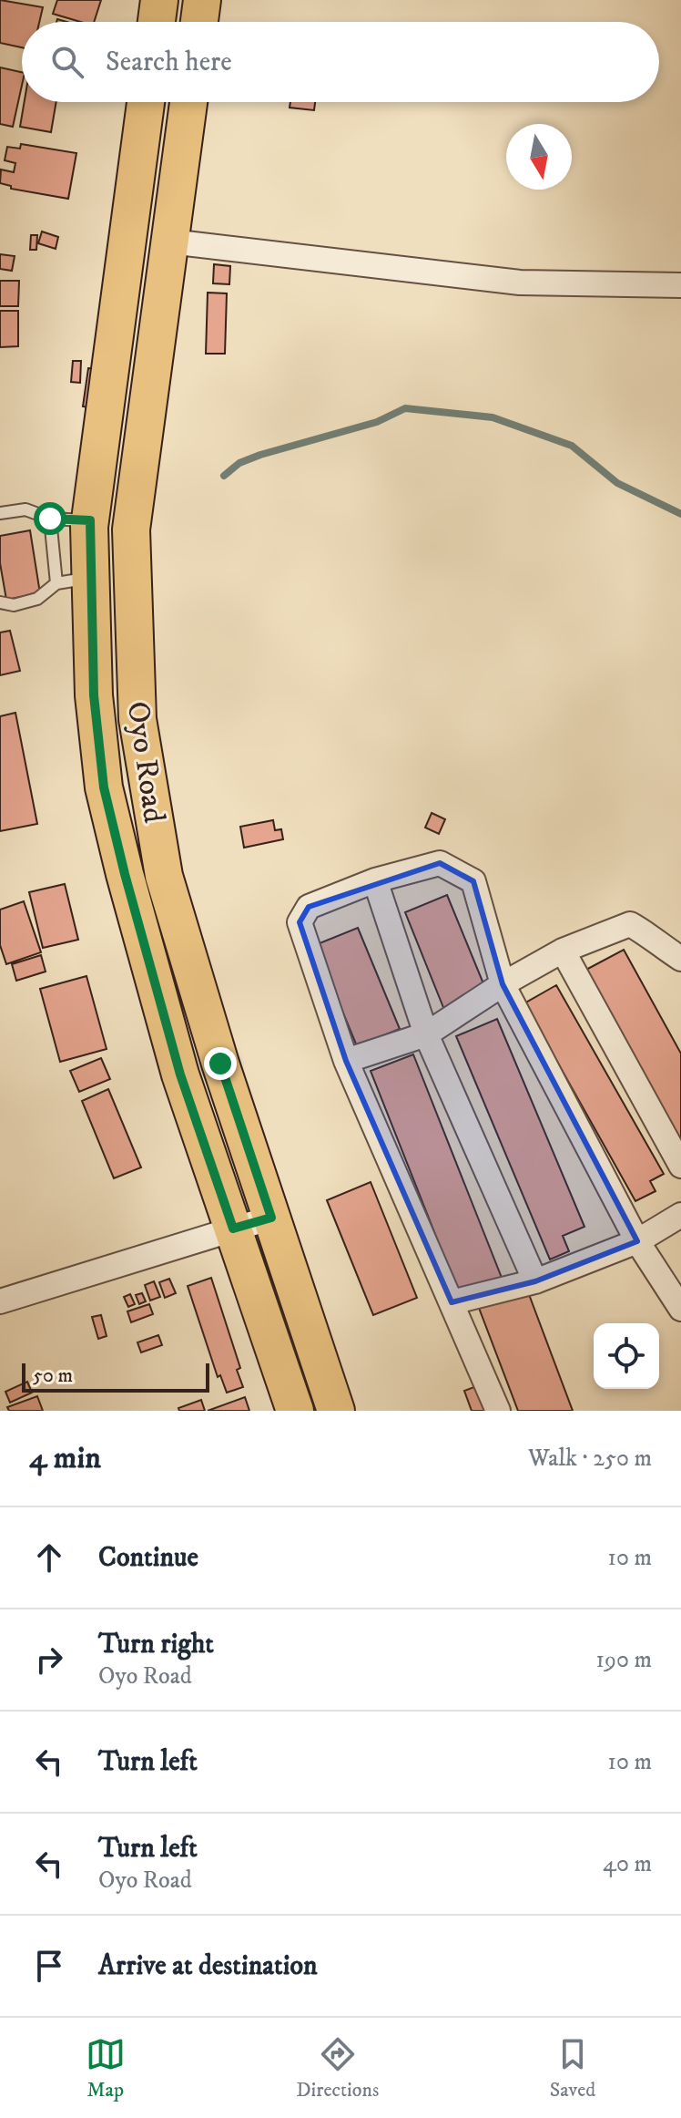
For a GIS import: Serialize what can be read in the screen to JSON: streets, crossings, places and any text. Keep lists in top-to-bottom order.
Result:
{
  "streets": {
    "main road": ["Oyo Road"]
  },
  "scale_bar": "50 m",
  "north": "bottom",
  "page": {
    "search": "Search here",
    "scale": "50 m",
    "heading": ["4 min", "Walk · 250 m"],
    "list": [
      ["Continue", "10 m"],
      ["Turn right", "Oyo Road", "190 m"],
      ["Turn left", "10 m"],
      ["Turn left", "Oyo Road", "40 m"],
      "Arrive at destination"
    ],
    "nav": ["Map", "Directions", "Saved"]
  }
}
